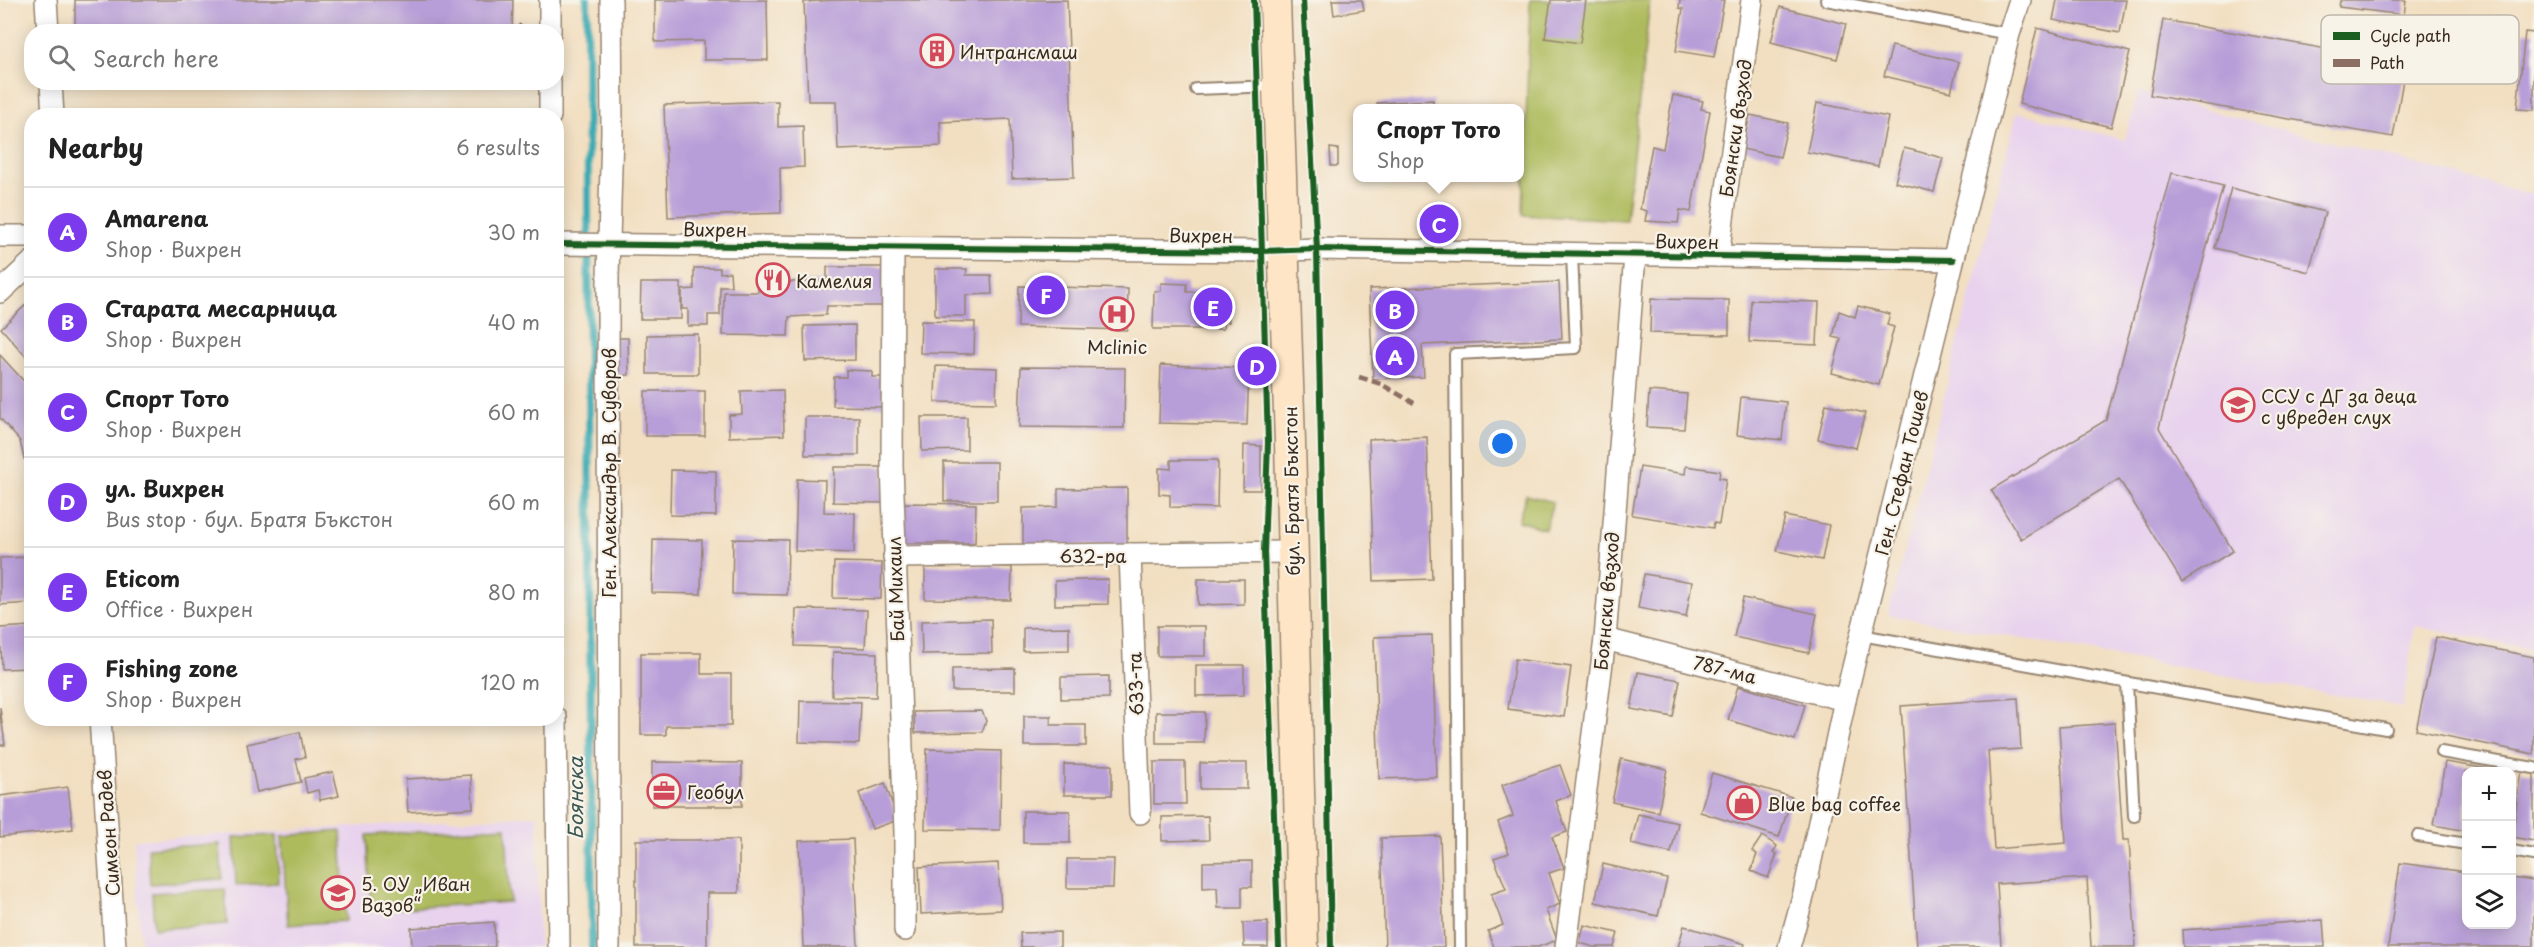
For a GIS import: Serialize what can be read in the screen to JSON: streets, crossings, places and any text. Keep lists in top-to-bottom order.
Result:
{
  "streets": {
    "street": [
      "Боянски възход",
      "Вихрен",
      "Ген. Александър В. Суворов",
      "Ген. Стефан Тошев",
      "бул. Братя Бъкстон",
      "632-ра",
      "Бай Михаил",
      "787-ма",
      "633-та",
      "Симеон Радев"
    ]
  },
  "crossings": [
    ["Боянски възход", "Вихрен"],
    ["Боянски възход", "787-ма"],
    ["Вихрен", "Ген. Александър В. Суворов"],
    ["Вихрен", "Ген. Стефан Тошев"],
    ["Вихрен", "бул. Братя Бъкстон"],
    ["Вихрен", "Бай Михаил"],
    ["Ген. Стефан Тошев", "787-ма"],
    ["бул. Братя Бъкстон", "632-ра"],
    ["632-ра", "Бай Михаил"],
    ["632-ра", "633-та"]
  ],
  "water": ["Боянска"],
  "places": {
    "building": ["Интрансмаш"],
    "restaurant": ["Камелия"],
    "hospital": ["Mclinic"],
    "school or university": ["ССУ с ДГ за деца с увреден слух", "5. ОУ „Иван Вазов“"],
    "office": ["Геобул"],
    "shop": ["Blue bag coffee"]
  },
  "legend": ["Cycle path", "Path"],
  "page": {
    "search": "Search here",
    "popup": ["Спорт Тото", "Shop"],
    "heading": ["Nearby", "6 results"],
    "list": [
      {
        "mark": "A",
        "name": "Amarena",
        "note": "Shop · Вихрен",
        "value": "30 m"
      },
      {
        "mark": "B",
        "name": "Старата месарница",
        "note": "Shop · Вихрен",
        "value": "40 m"
      },
      {
        "mark": "C",
        "name": "Спорт Тото",
        "note": "Shop · Вихрен",
        "value": "60 m"
      },
      {
        "mark": "D",
        "name": "ул. Вихрен",
        "note": "Bus stop · бул. Братя Бъкстон",
        "value": "60 m"
      },
      {
        "mark": "E",
        "name": "Eticom",
        "note": "Office · Вихрен",
        "value": "80 m"
      },
      {
        "mark": "F",
        "name": "Fishing zone",
        "note": "Shop · Вихрен",
        "value": "120 m"
      }
    ],
    "pins": [
      "C",
      "F",
      "E",
      "B",
      "A",
      "D"
    ],
    "map_buttons": ["+", "−"]
  }
}
